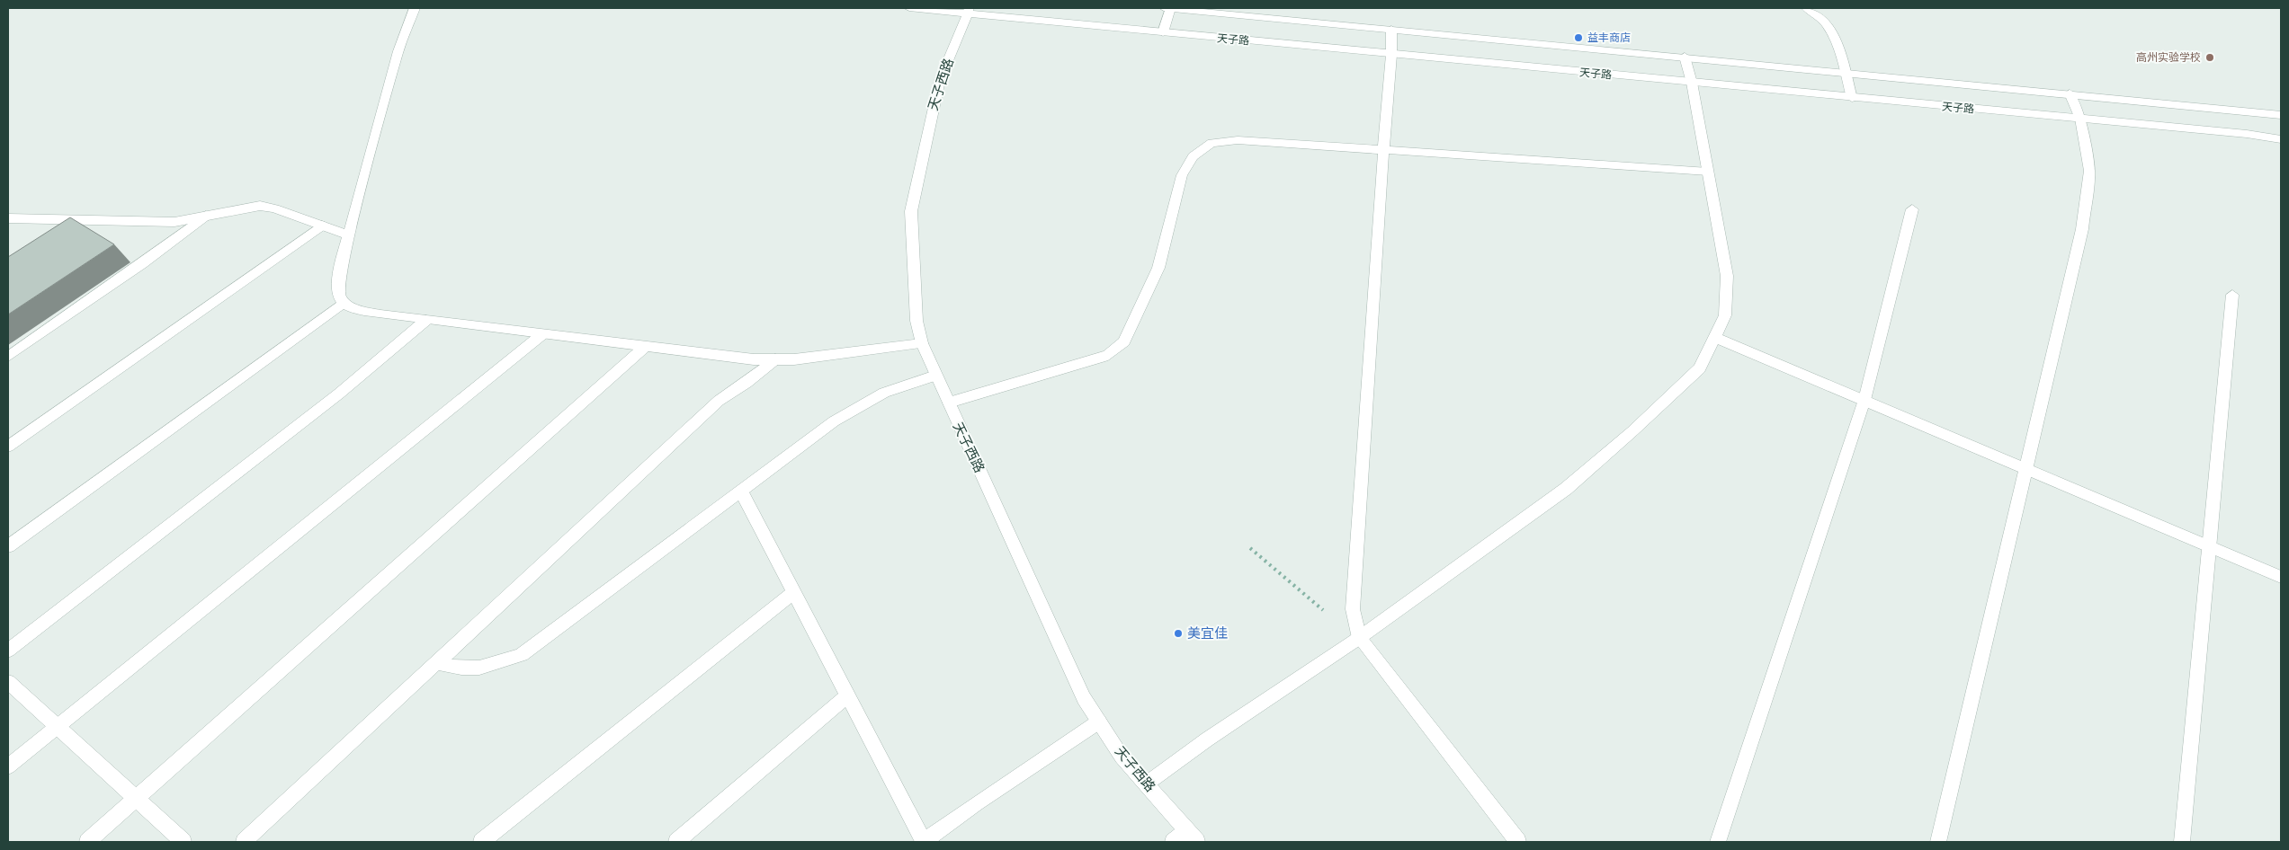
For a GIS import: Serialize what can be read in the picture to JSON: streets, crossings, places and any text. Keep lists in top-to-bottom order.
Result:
{
  "streets": {
    "street": ["天子路", "天子西路"]
  },
  "crossings": [
    ["天子路", "天子西路"]
  ],
  "places": ["益丰商店", "高州实验学校", "美宜佳"]
}
